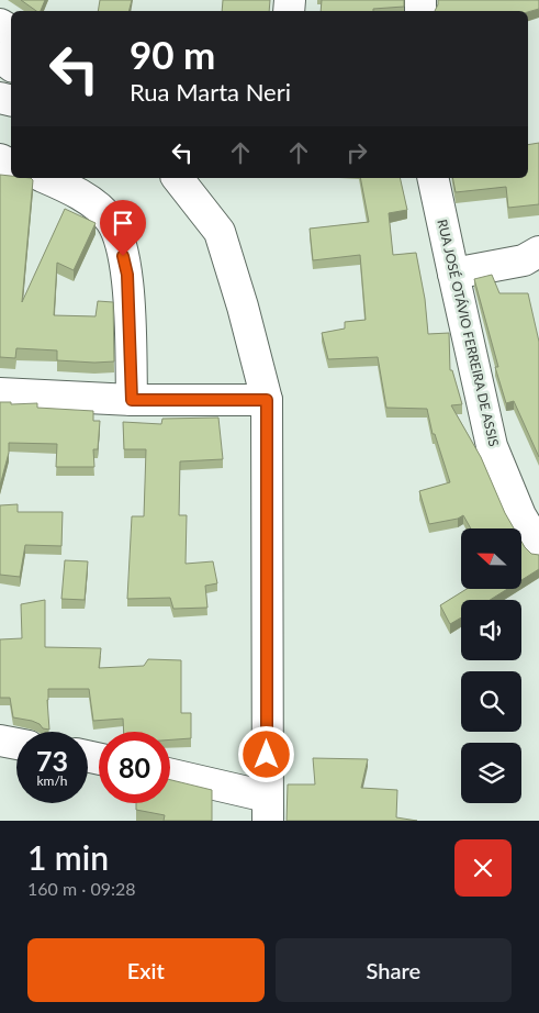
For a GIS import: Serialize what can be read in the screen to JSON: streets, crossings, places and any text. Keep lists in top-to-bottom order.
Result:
{
  "streets": {
    "main road": ["RUA JOSÉ OTÁVIO FERREIRA DE ASSIS"]
  },
  "north": "left",
  "page": {
    "turn": ["90 m", "Rua Marta Neri"],
    "speed": "73 km/h",
    "limit": "80",
    "heading": ["1 min", "160 m · 09:28"],
    "buttons": ["Exit", "Share"]
  }
}
